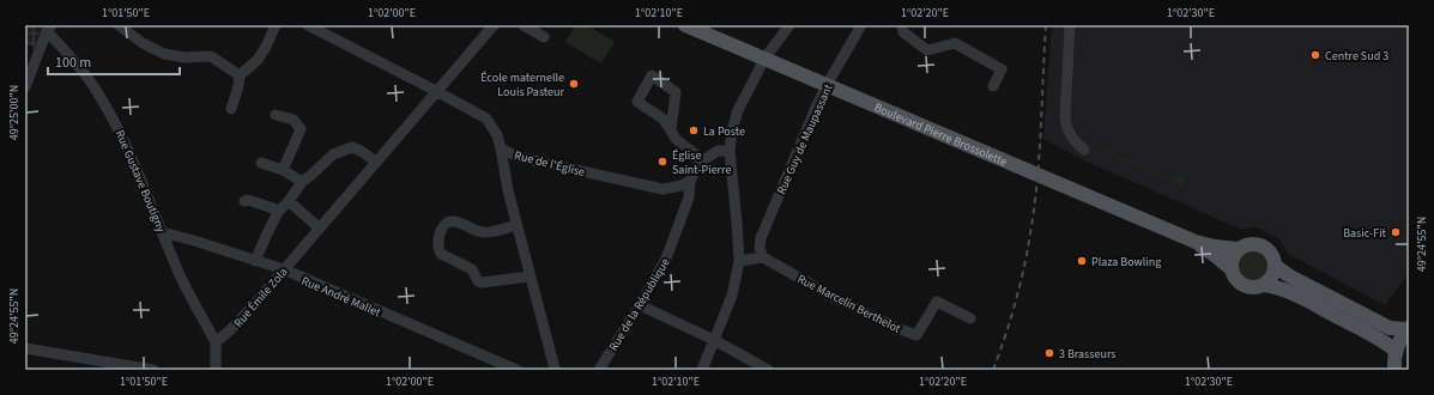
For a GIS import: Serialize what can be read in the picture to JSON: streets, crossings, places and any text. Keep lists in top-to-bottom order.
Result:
{
  "streets": {
    "main road": ["Boulevard Pierre Brossolette"],
    "street": [
      "Rue Guy de Maupassant",
      "Rue de l'Église",
      "Rue Gustave Boutigny",
      "Rue André Mallet",
      "Rue Émile Zola",
      "Rue Marcelin Berthelot",
      "Rue de la République"
    ]
  },
  "crossings": [
    ["Boulevard Pierre Brossolette", "Rue Guy de Maupassant"],
    ["Rue Guy de Maupassant", "Rue Marcelin Berthelot"],
    ["Rue de l'Église", "Rue Émile Zola"],
    ["Rue de l'Église", "Rue de la République"],
    ["Rue Gustave Boutigny", "Rue André Mallet"],
    ["Rue Gustave Boutigny", "Rue Émile Zola"],
    ["Rue André Mallet", "Rue Émile Zola"]
  ],
  "places": [
    "Centre Sud 3",
    "École maternelle Louis Pasteur",
    "La Poste",
    "Église Saint-Pierre",
    "Basic-Fit",
    "Plaza Bowling",
    "3 Brasseurs"
  ],
  "scale_bar": "100 m",
  "coordinates": [
    "1°01'50\"E",
    "1°02'00\"E",
    "1°02'10\"E",
    "1°02'20\"E",
    "1°02'30\"E",
    "49°25'00\"N",
    "49°24'55\"N"
  ]
}
